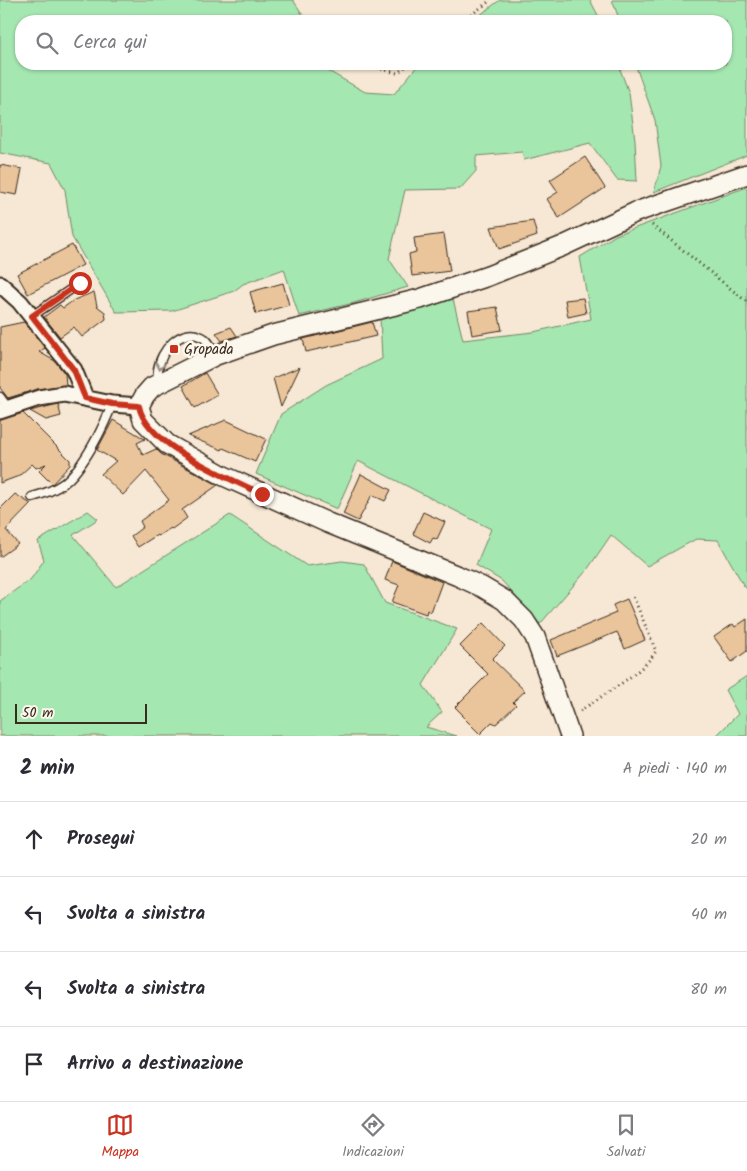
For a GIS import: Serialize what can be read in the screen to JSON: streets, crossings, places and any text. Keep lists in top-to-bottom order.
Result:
{
  "places": {
    "transit": ["Gropada"]
  },
  "scale_bar": "50 m",
  "page": {
    "search": "Cerca qui",
    "scale": "50 m",
    "heading": ["2 min", "A piedi · 140 m"],
    "list": [
      ["Prosegui", "20 m"],
      ["Svolta a sinistra", "40 m"],
      ["Svolta a sinistra", "80 m"],
      "Arrivo a destinazione"
    ],
    "nav": ["Mappa", "Indicazioni", "Salvati"]
  }
}
